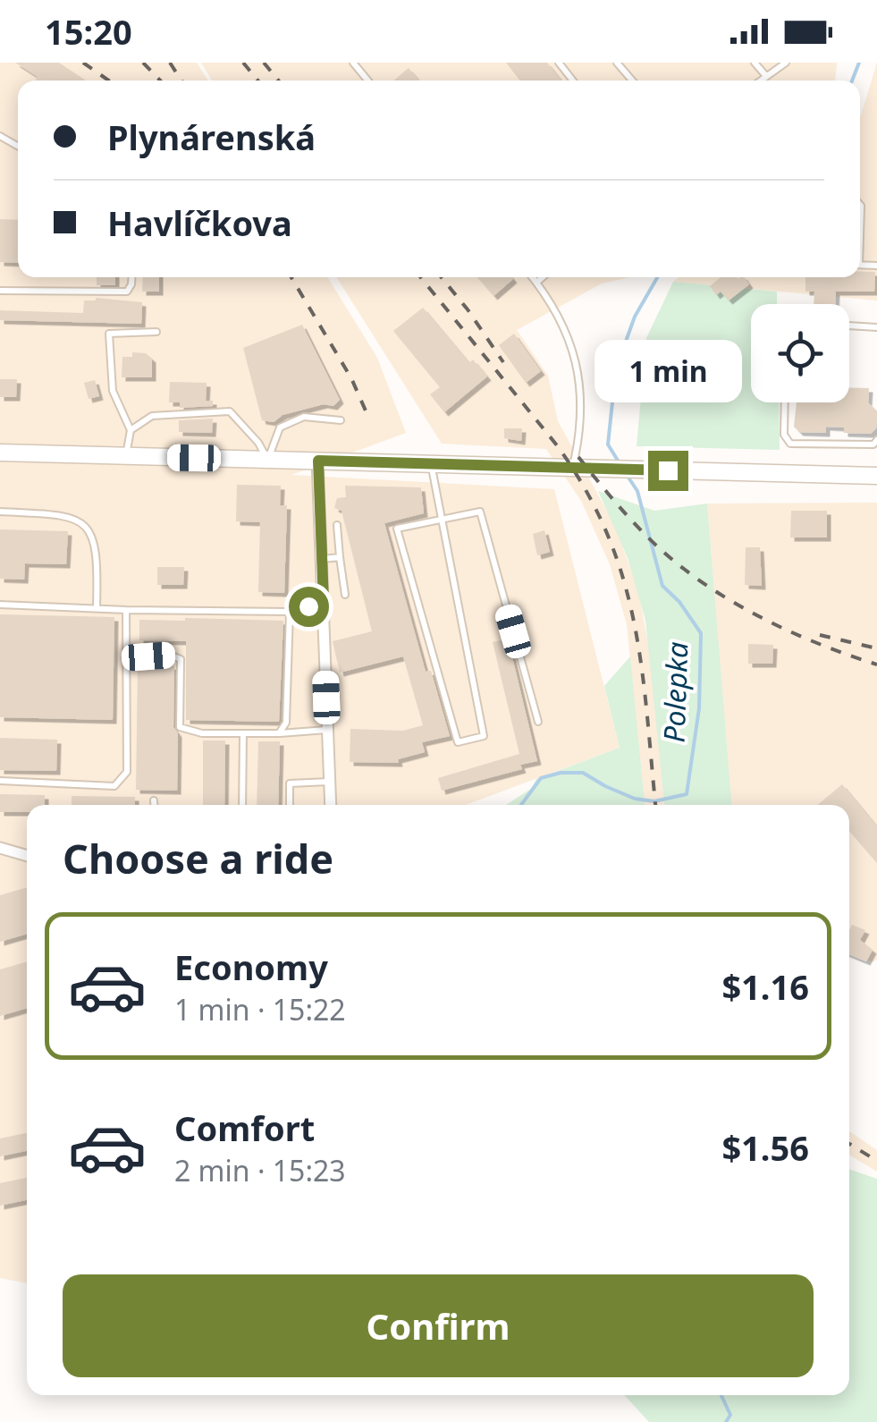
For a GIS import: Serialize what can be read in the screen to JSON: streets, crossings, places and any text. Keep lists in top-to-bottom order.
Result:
{
  "water": ["Polepka"],
  "page": {
    "status": "15:20",
    "banner": ["Plynárenská", "Havlíčkova"],
    "bubble": "1 min",
    "heading": "Choose a ride",
    "list": [
      {
        "name": "Economy",
        "note": "1 min · 15:22",
        "value": "$1.16"
      },
      {
        "name": "Comfort",
        "note": "2 min · 15:23",
        "value": "$1.56"
      }
    ],
    "buttons": "Confirm"
  }
}
